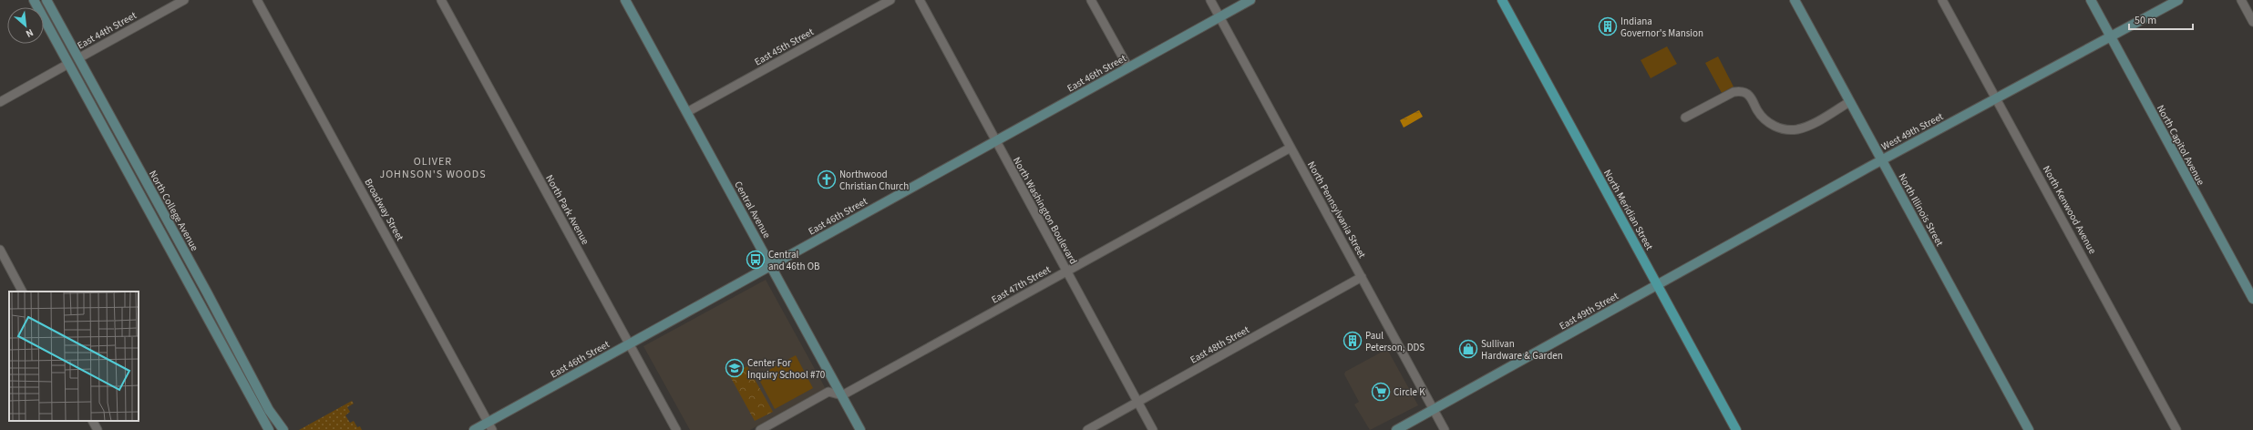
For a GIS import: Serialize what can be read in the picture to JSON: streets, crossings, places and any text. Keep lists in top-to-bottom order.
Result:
{
  "streets": {
    "main road": [
      "East 46th Street",
      "West 49th Street",
      "North Capitol Avenue",
      "Central Avenue",
      "North Meridian Street",
      "North Illinois Street",
      "North College Avenue",
      "East 49th Street"
    ],
    "street": [
      "East 44th Street",
      "East 45th Street",
      "Broadway Street",
      "North Park Avenue",
      "North Pennsylvania Street",
      "North Kenwood Avenue",
      "North Washington Boulevard",
      "East 47th Street",
      "East 48th Street"
    ]
  },
  "crossings": [
    ["East 44th Street", "North College Avenue"],
    ["East 45th Street", "Central Avenue"],
    ["East 46th Street", "Broadway Street"],
    ["East 46th Street", "North Park Avenue"],
    ["East 46th Street", "Central Avenue"],
    ["East 46th Street", "North Pennsylvania Street"],
    ["East 46th Street", "North Washington Boulevard"],
    ["West 49th Street", "North Capitol Avenue"],
    ["West 49th Street", "North Meridian Street"],
    ["West 49th Street", "North Illinois Street"],
    ["West 49th Street", "North Kenwood Avenue"],
    ["West 49th Street", "East 49th Street"],
    ["Central Avenue", "East 47th Street"],
    ["North Pennsylvania Street", "East 47th Street"],
    ["North Pennsylvania Street", "East 49th Street"],
    ["North Pennsylvania Street", "East 48th Street"],
    ["North Meridian Street", "East 49th Street"],
    ["North Washington Boulevard", "East 47th Street"],
    ["North Washington Boulevard", "East 48th Street"]
  ],
  "districts": ["OLIVER JOHNSON'S WOODS"],
  "places": {
    "building": ["Indiana Governor's Mansion", "Paul Peterson, DDS"],
    "church": ["Northwood Christian Church"],
    "bus stop": ["Central and 46th OB"],
    "shop": ["Sullivan Hardware & Garden"],
    "school or university": ["Center For Inquiry School #70"],
    "supermarket": ["Circle K"]
  },
  "scale_bar": "50 m",
  "north": "bottom right"
}
